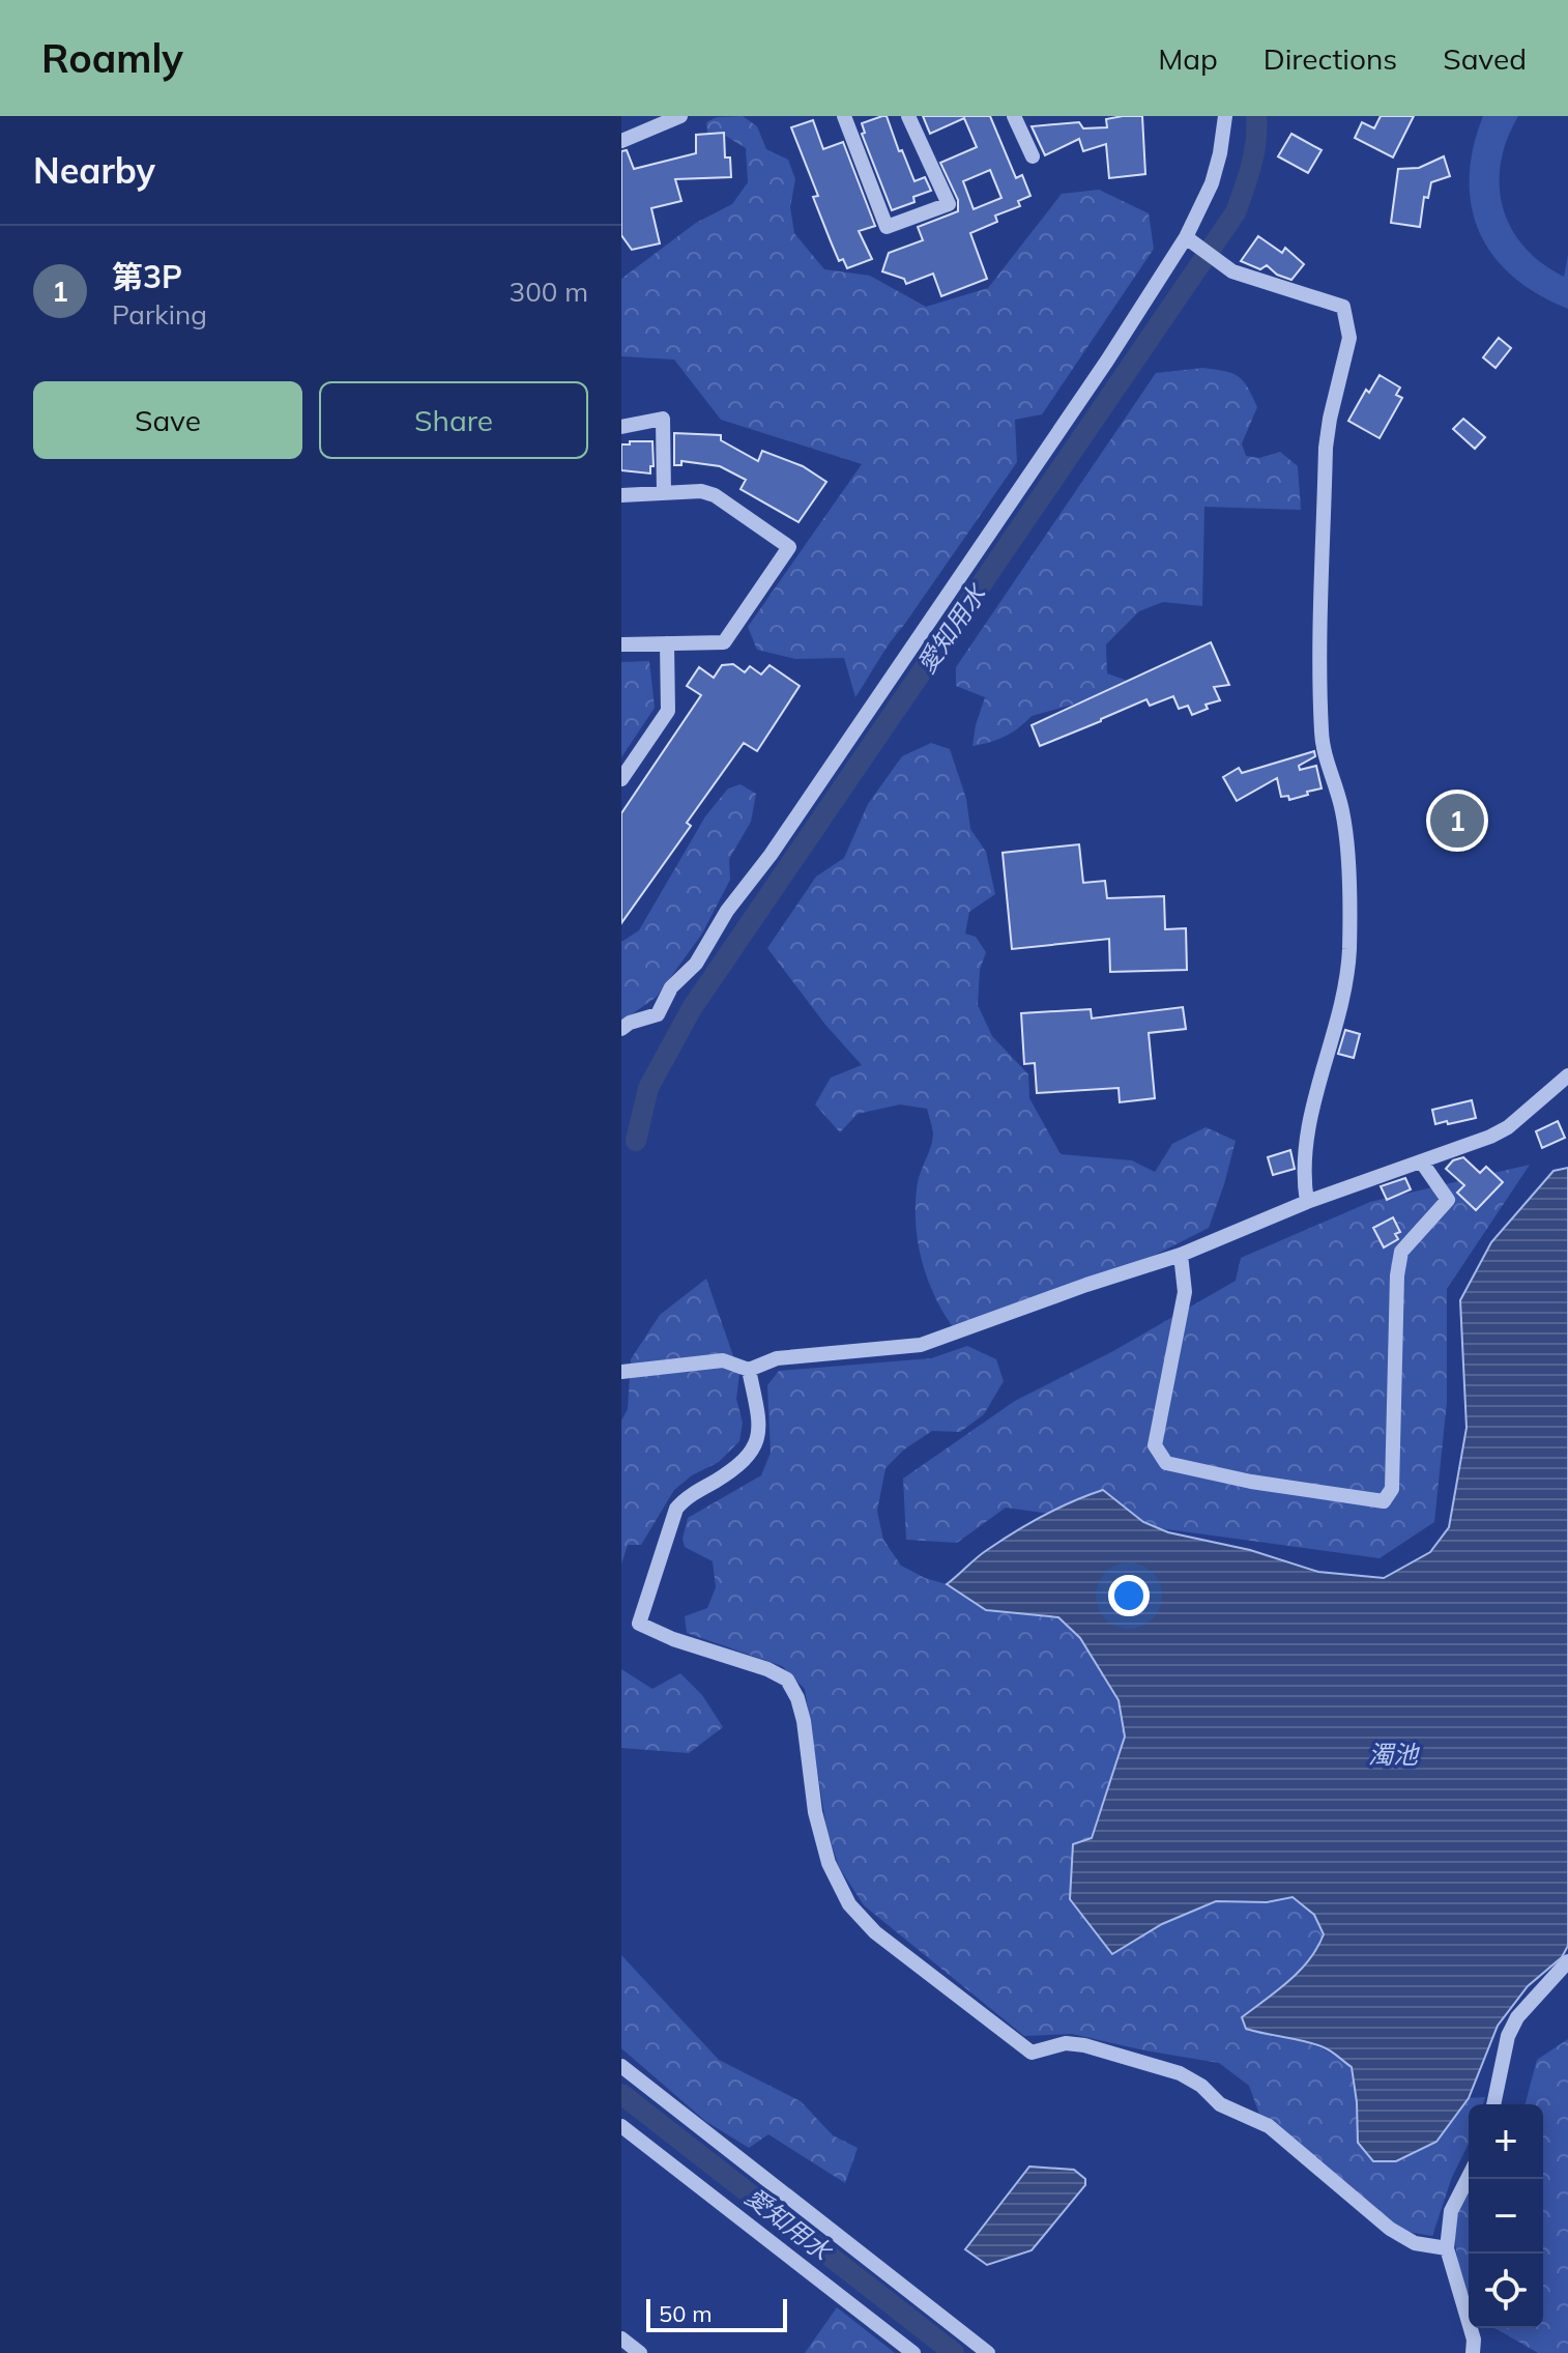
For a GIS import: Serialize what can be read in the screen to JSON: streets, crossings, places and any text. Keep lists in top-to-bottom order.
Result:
{
  "water": ["愛知用水", "濁池"],
  "scale_bar": "50 m",
  "page": {
    "header": "Roamly",
    "nav": ["Map", "Directions", "Saved"],
    "heading": "Nearby",
    "list": [
      {
        "mark": "1",
        "name": "第3P",
        "note": "Parking",
        "value": "300 m"
      }
    ],
    "buttons": ["Save", "Share"],
    "pins": "1",
    "map_buttons": ["+", "−"],
    "scale": "50 m"
  }
}
